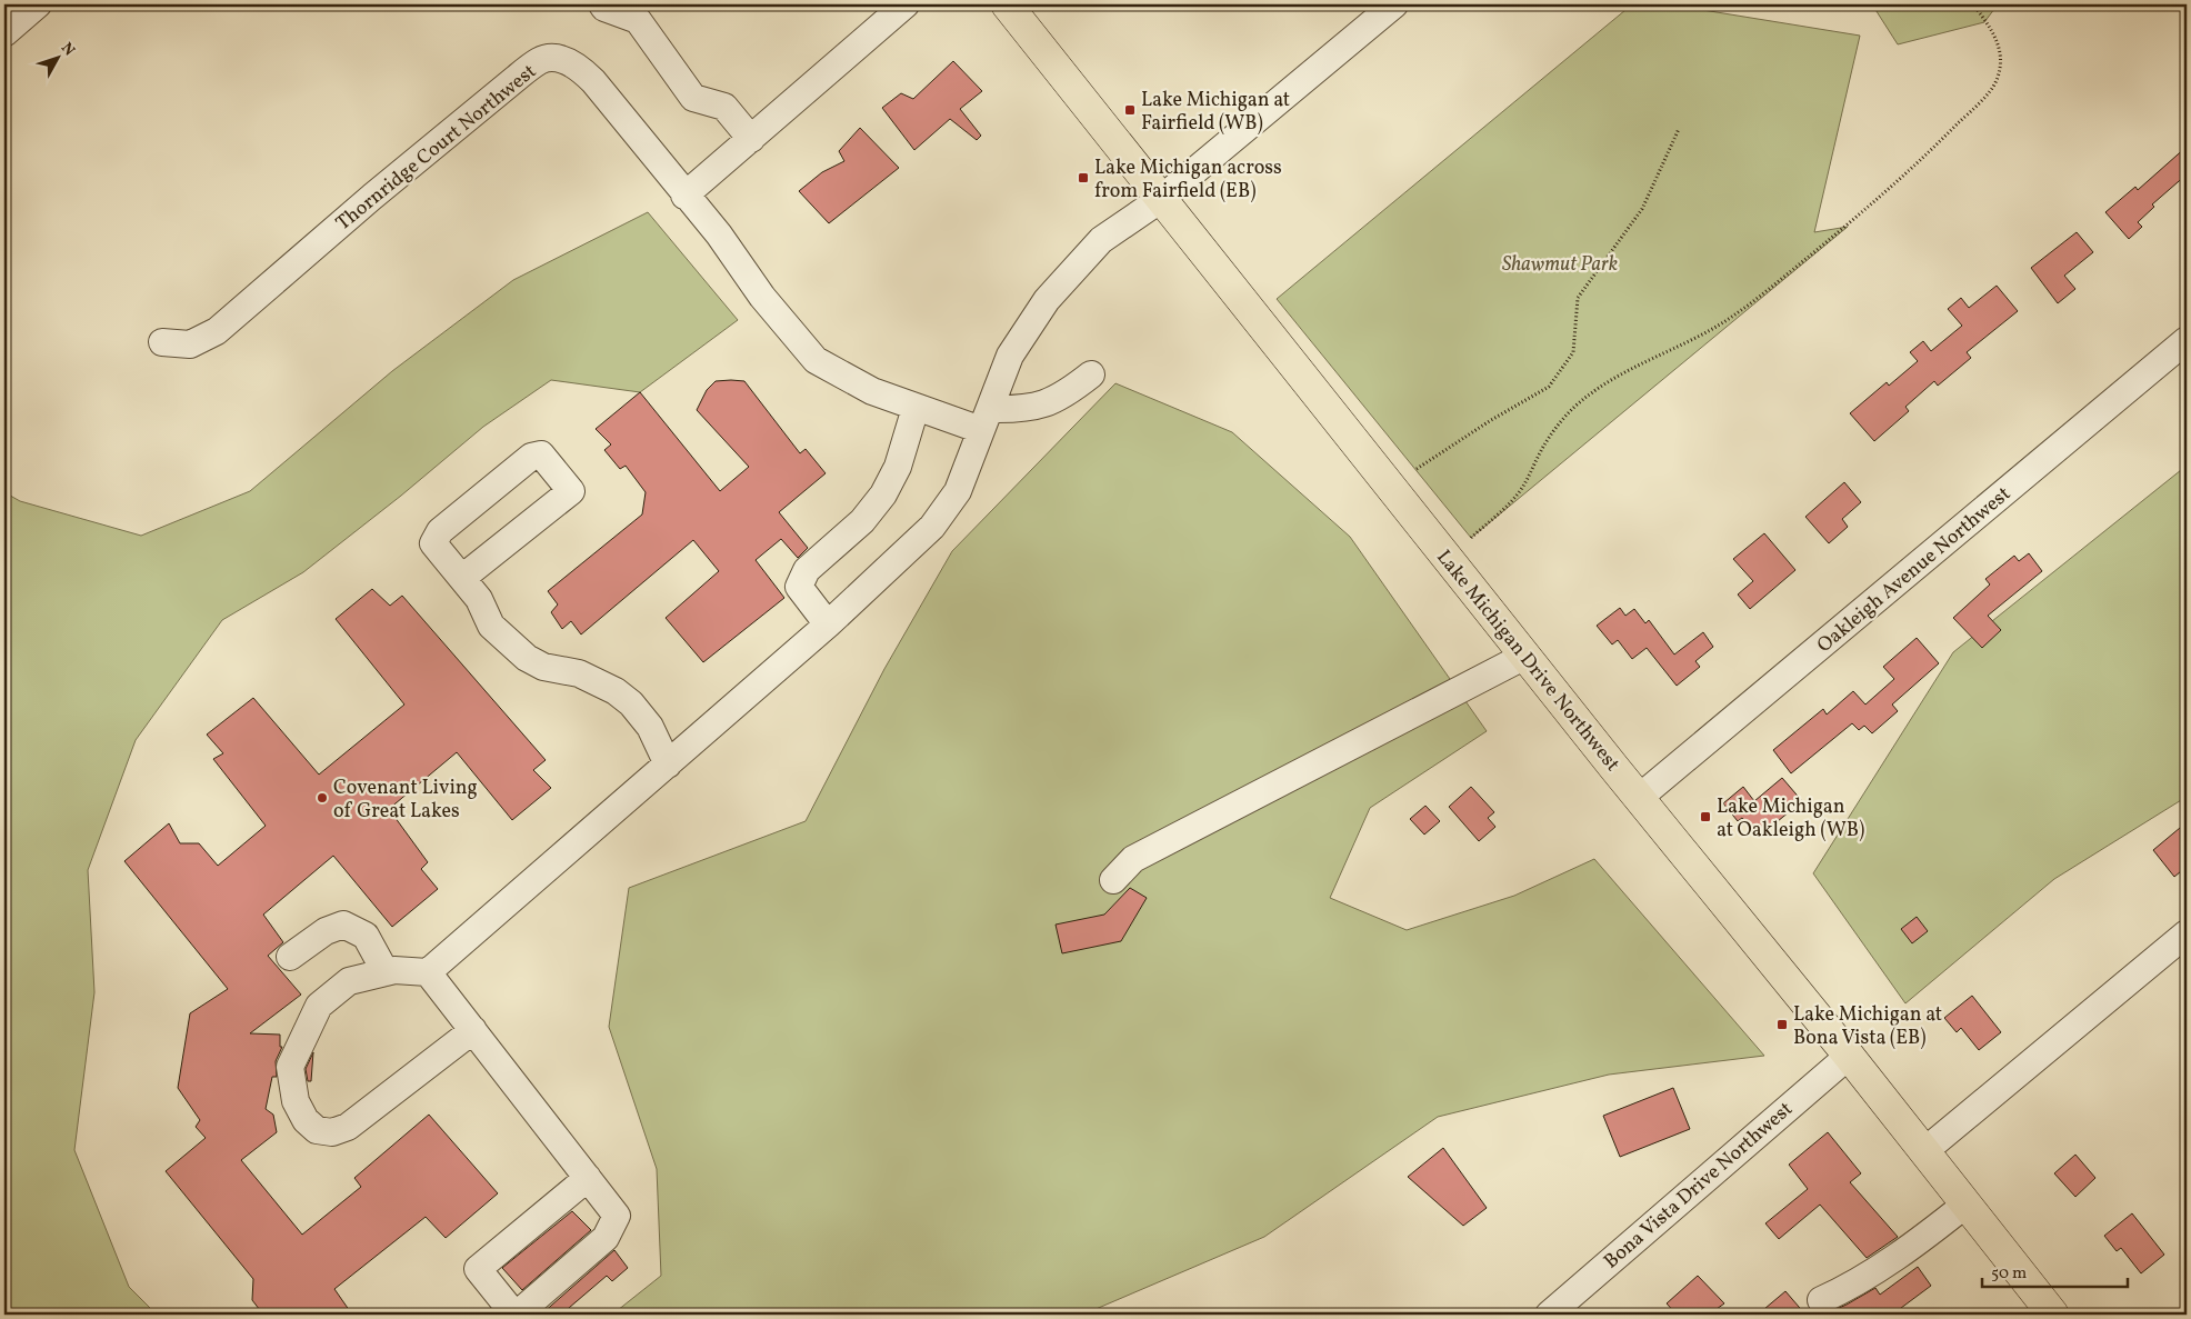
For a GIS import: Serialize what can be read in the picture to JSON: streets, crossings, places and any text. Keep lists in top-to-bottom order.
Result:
{
  "streets": {
    "highway": ["Lake Michigan Drive Northwest"],
    "street": ["Thornridge Court Northwest", "Oakleigh Avenue Northwest", "Bona Vista Drive Northwest"]
  },
  "crossings": [
    ["Oakleigh Avenue Northwest", "Lake Michigan Drive Northwest"],
    ["Lake Michigan Drive Northwest", "Bona Vista Drive Northwest"]
  ],
  "parks": ["Shawmut Park"],
  "places": {
    "transit": [
      "Lake Michigan at Fairfield (WB)",
      "Lake Michigan across from Fairfield (EB)",
      "Lake Michigan at Oakleigh (WB)",
      "Lake Michigan at Bona Vista (EB)"
    ],
    "other": ["Covenant Living of Great Lakes"]
  },
  "scale_bar": "50 m",
  "north": "top right"
}
